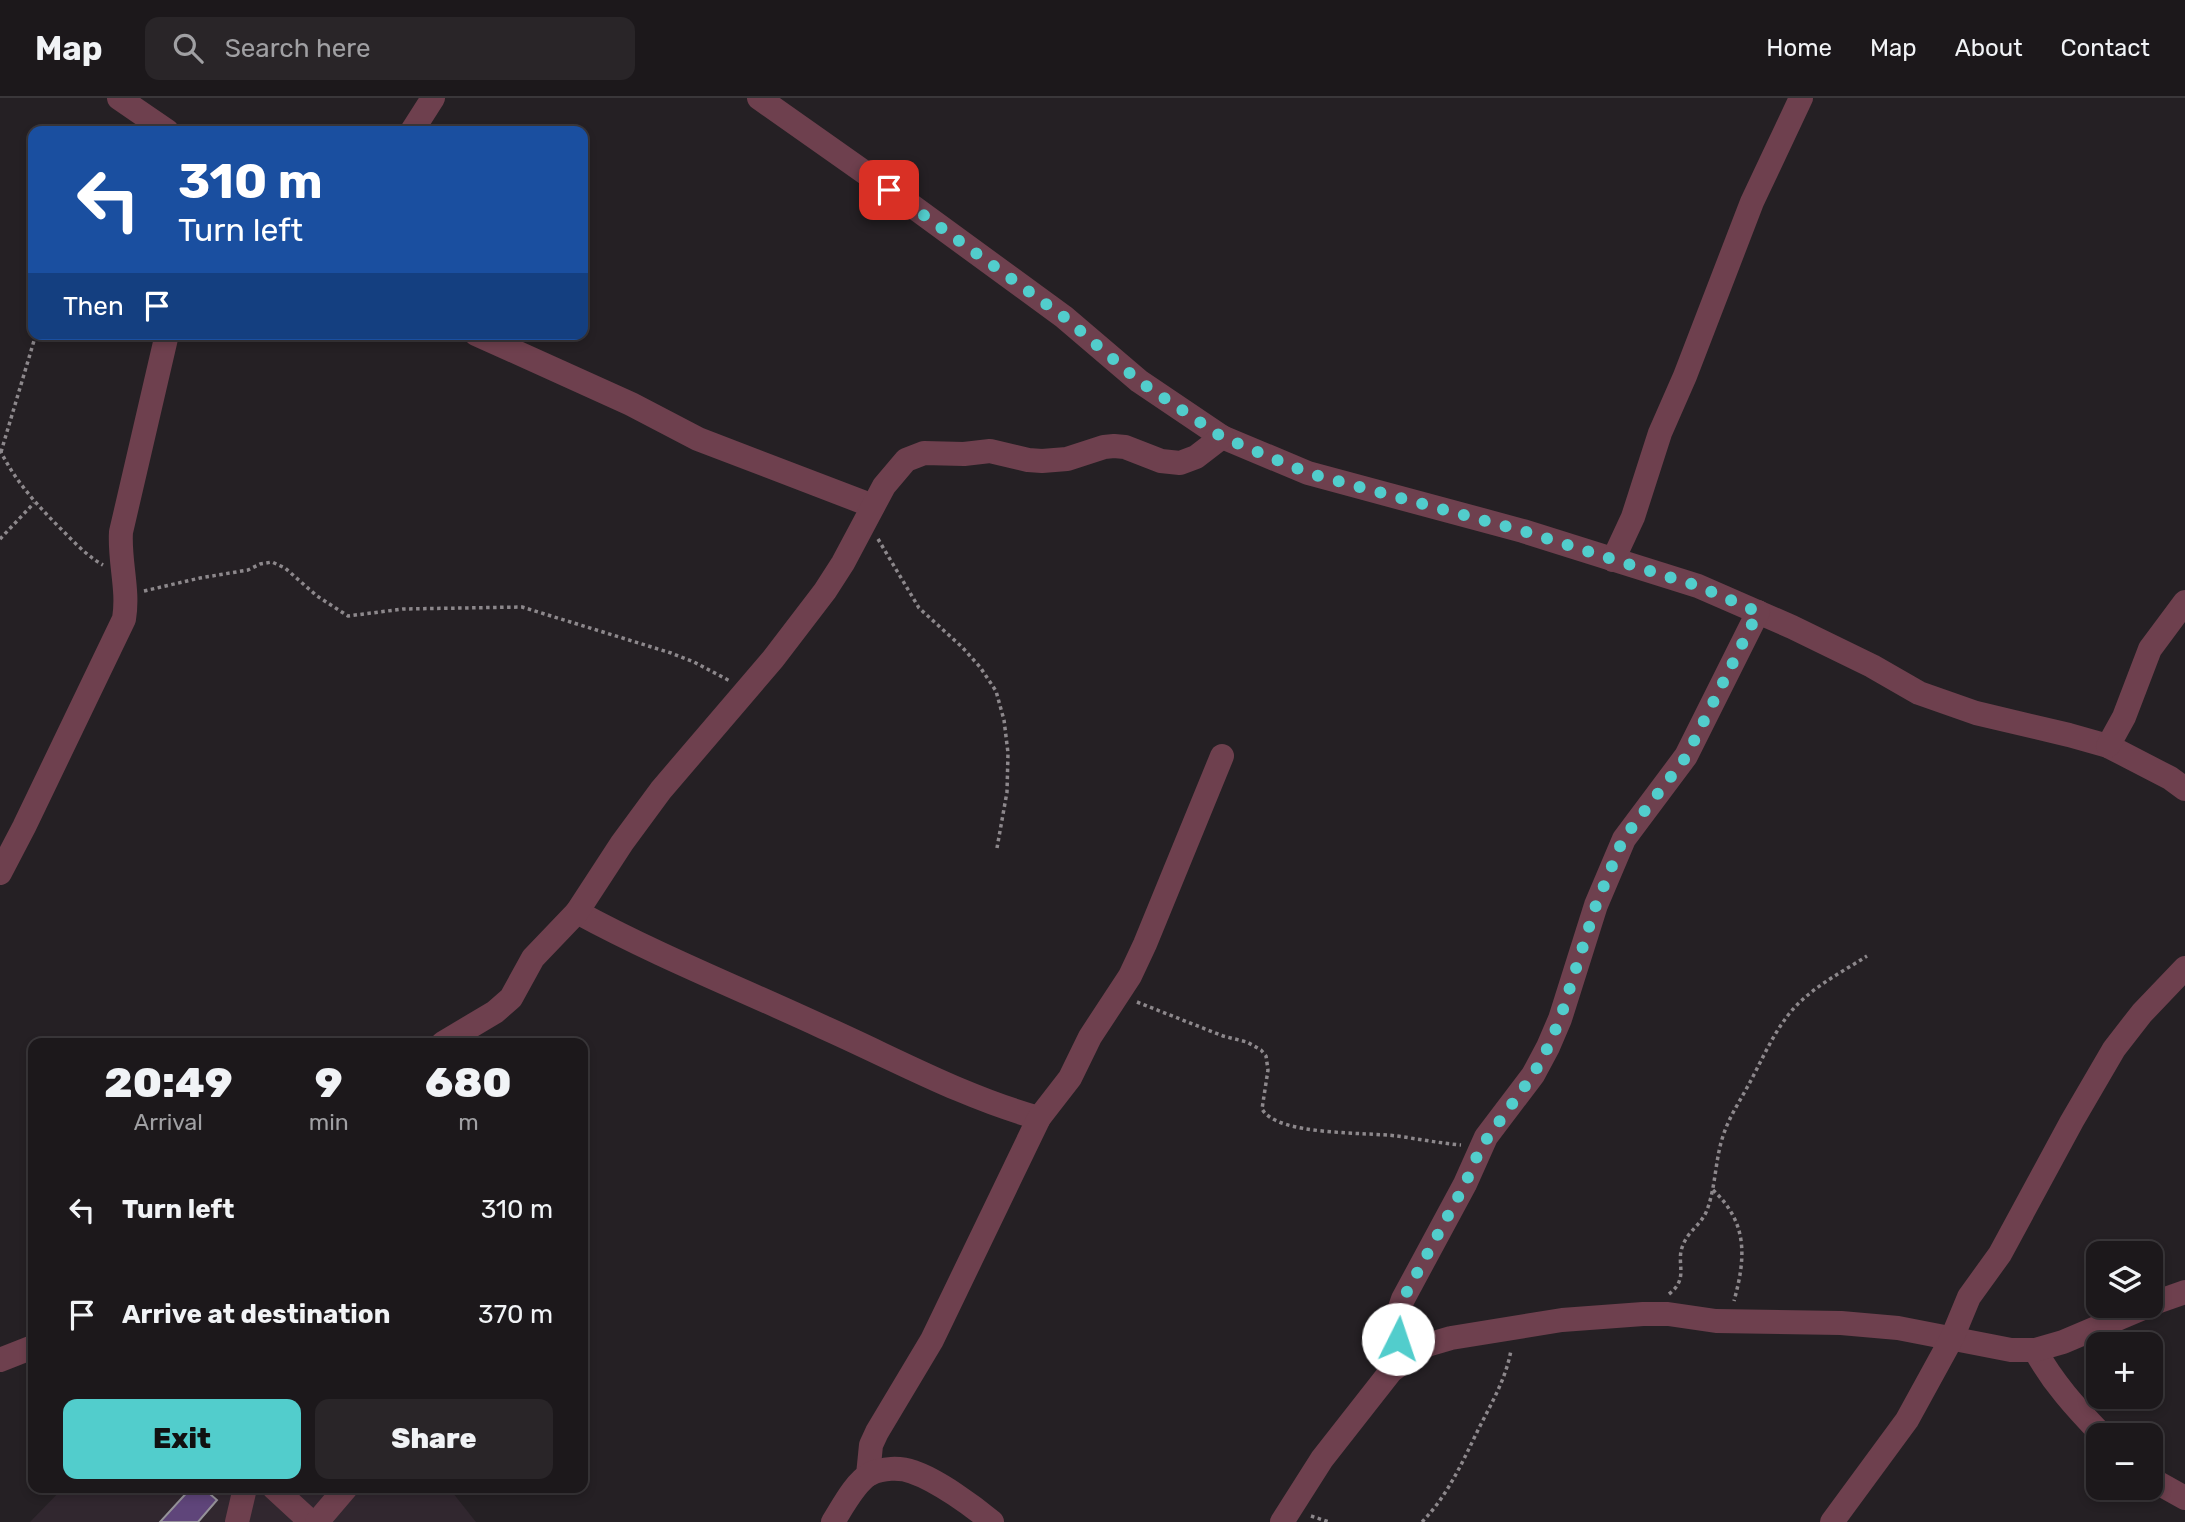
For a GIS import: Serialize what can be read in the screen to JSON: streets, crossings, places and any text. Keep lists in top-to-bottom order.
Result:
{
  "page": {
    "header": "Map",
    "search": "Search here",
    "nav": [
      "Home",
      "Map",
      "About",
      "Contact"
    ],
    "turn": ["310 m", "Turn left"],
    "then": "Then",
    "eta": [
      "20:49",
      "Arrival",
      "9",
      "min",
      "680",
      "m"
    ],
    "list": [
      {
        "name": "Turn left",
        "value": "310 m"
      },
      {
        "name": "Arrive at destination",
        "value": "370 m"
      }
    ],
    "map_buttons": ["+", "−"],
    "buttons": ["Exit", "Share"]
  }
}
